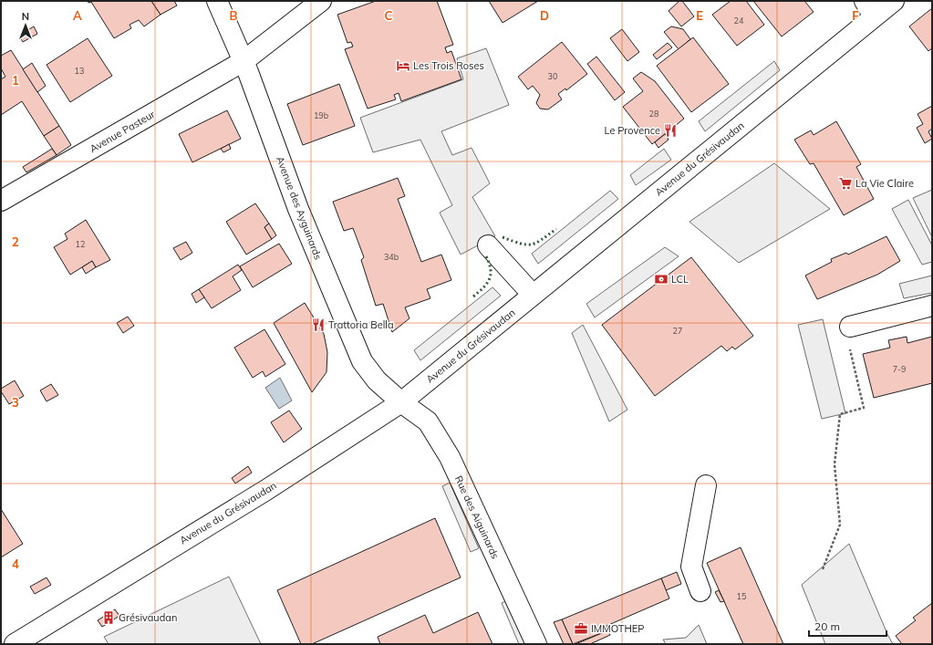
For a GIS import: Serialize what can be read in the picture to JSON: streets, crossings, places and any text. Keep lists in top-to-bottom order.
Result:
{
  "streets": {
    "street": [
      "Avenue Pasteur",
      "Avenue du Grésivaudan",
      "Avenue des Ayguinards",
      "Rue des Aiguinards"
    ]
  },
  "crossings": [
    ["Avenue Pasteur", "Avenue des Ayguinards"],
    ["Avenue du Grésivaudan", "Avenue des Ayguinards"],
    ["Avenue du Grésivaudan", "Rue des Aiguinards"],
    ["Avenue des Ayguinards", "Rue des Aiguinards"]
  ],
  "places": {
    "hotel": ["Les Trois Roses"],
    "restaurant": ["Le Provence", "Trattoria Bella"],
    "supermarket": ["La Vie Claire"],
    "bank": ["LCL"],
    "building": ["Grésivaudan"],
    "office": ["IMMOTHEP"]
  },
  "house_numbers": [
    "24",
    "13",
    "30",
    "28",
    "19b",
    "12",
    "34b",
    "27",
    "7-9",
    "15"
  ],
  "scale_bar": "20 m",
  "north": "top",
  "grid": {
    "columns": [
      "A",
      "B",
      "C",
      "D",
      "E",
      "F"
    ],
    "rows": [
      "1",
      "2",
      "3",
      "4"
    ]
  }
}
